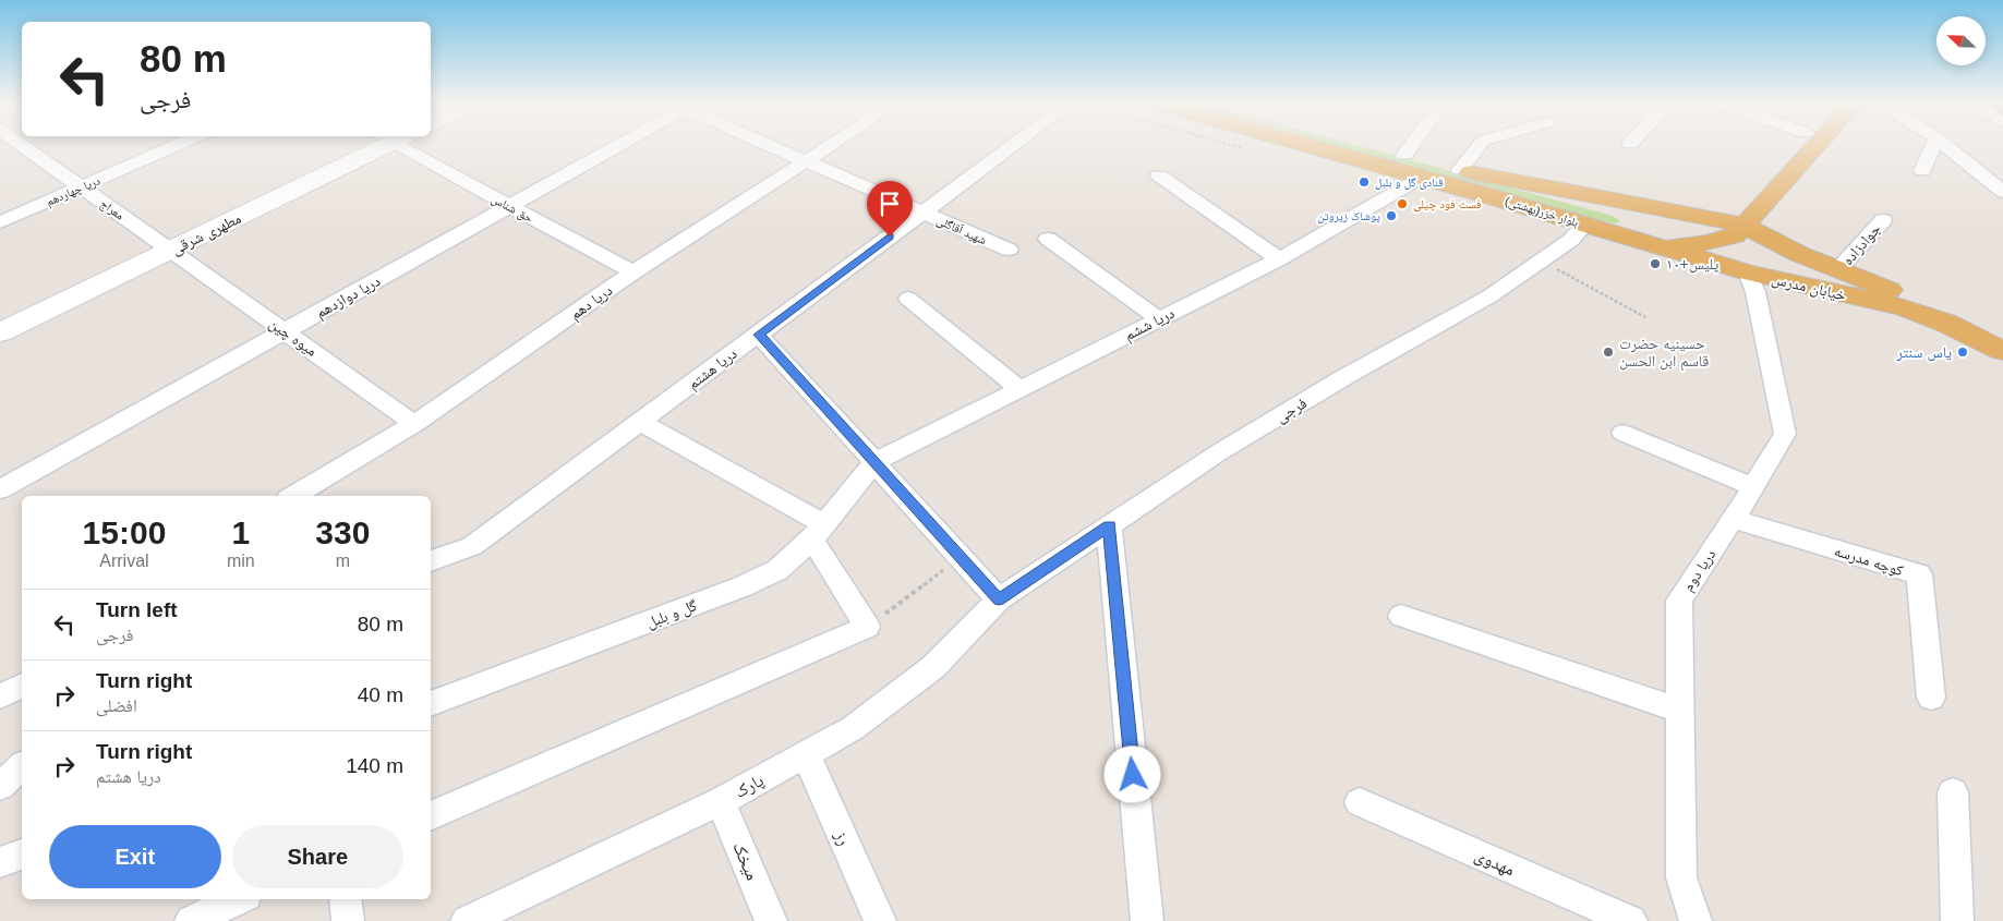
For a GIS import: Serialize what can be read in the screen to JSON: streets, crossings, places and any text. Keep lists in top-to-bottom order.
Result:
{
  "streets": {
    "main road": ["بلوار خزر(بهشتی)", "مطهری شرقی", "خیابان مدرس"],
    "street": [
      "دریا چهاردهم",
      "حق شناس",
      "معراج",
      "شهید آقاگلی",
      "جوادزاده",
      "دریا دوازدهم",
      "دریا دهم",
      "دریا ششم",
      "میوه چین",
      "دریا هشتم",
      "فرجی",
      "کوچه مدرسه",
      "دریا دوم",
      "گل و بلبل",
      "پارک",
      "رز",
      "میخک",
      "مهدوی"
    ]
  },
  "crossings": [
    ["دریا چهاردهم", "معراج"],
    ["حق شناس", "دریا دوازدهم"],
    ["حق شناس", "دریا دهم"],
    ["معراج", "مطهری شرقی"],
    ["معراج", "میوه چین"],
    ["بلوار خزر(بهشتی)", "خیابان مدرس"],
    ["بلوار خزر(بهشتی)", "دریا ششم"],
    ["بلوار خزر(بهشتی)", "فرجی"],
    ["شهید آقاگلی", "دریا دهم"],
    ["شهید آقاگلی", "دریا هشتم"],
    ["مطهری شرقی", "میوه چین"],
    ["جوادزاده", "خیابان مدرس"],
    ["خیابان مدرس", "دریا دوم"],
    ["دریا دوازدهم", "میوه چین"],
    ["دریا دهم", "میوه چین"],
    ["دریا ششم", "گل و بلبل"],
    ["فرجی", "پارک"],
    ["کوچه مدرسه", "دریا دوم"],
    ["پارک", "رز"],
    ["پارک", "میخک"]
  ],
  "places": [
    "قنادی گل و بلبل",
    "فست فود چیلی",
    "پوشاک زیروتن",
    "پلیس+١٠",
    "حسینیه حضرت قاسم ابن الحسن",
    "یاس سنتر"
  ],
  "north": "top left",
  "page": {
    "turn": ["80 m", "فرجی"],
    "eta": [
      "15:00",
      "Arrival",
      "1",
      "min",
      "330",
      "m"
    ],
    "list": [
      {
        "name": "Turn left",
        "note": "فرجی",
        "value": "80 m"
      },
      {
        "name": "Turn right",
        "note": "افضلی",
        "value": "40 m"
      },
      {
        "name": "Turn right",
        "note": "دریا هشتم",
        "value": "140 m"
      }
    ],
    "buttons": ["Exit", "Share"]
  }
}
